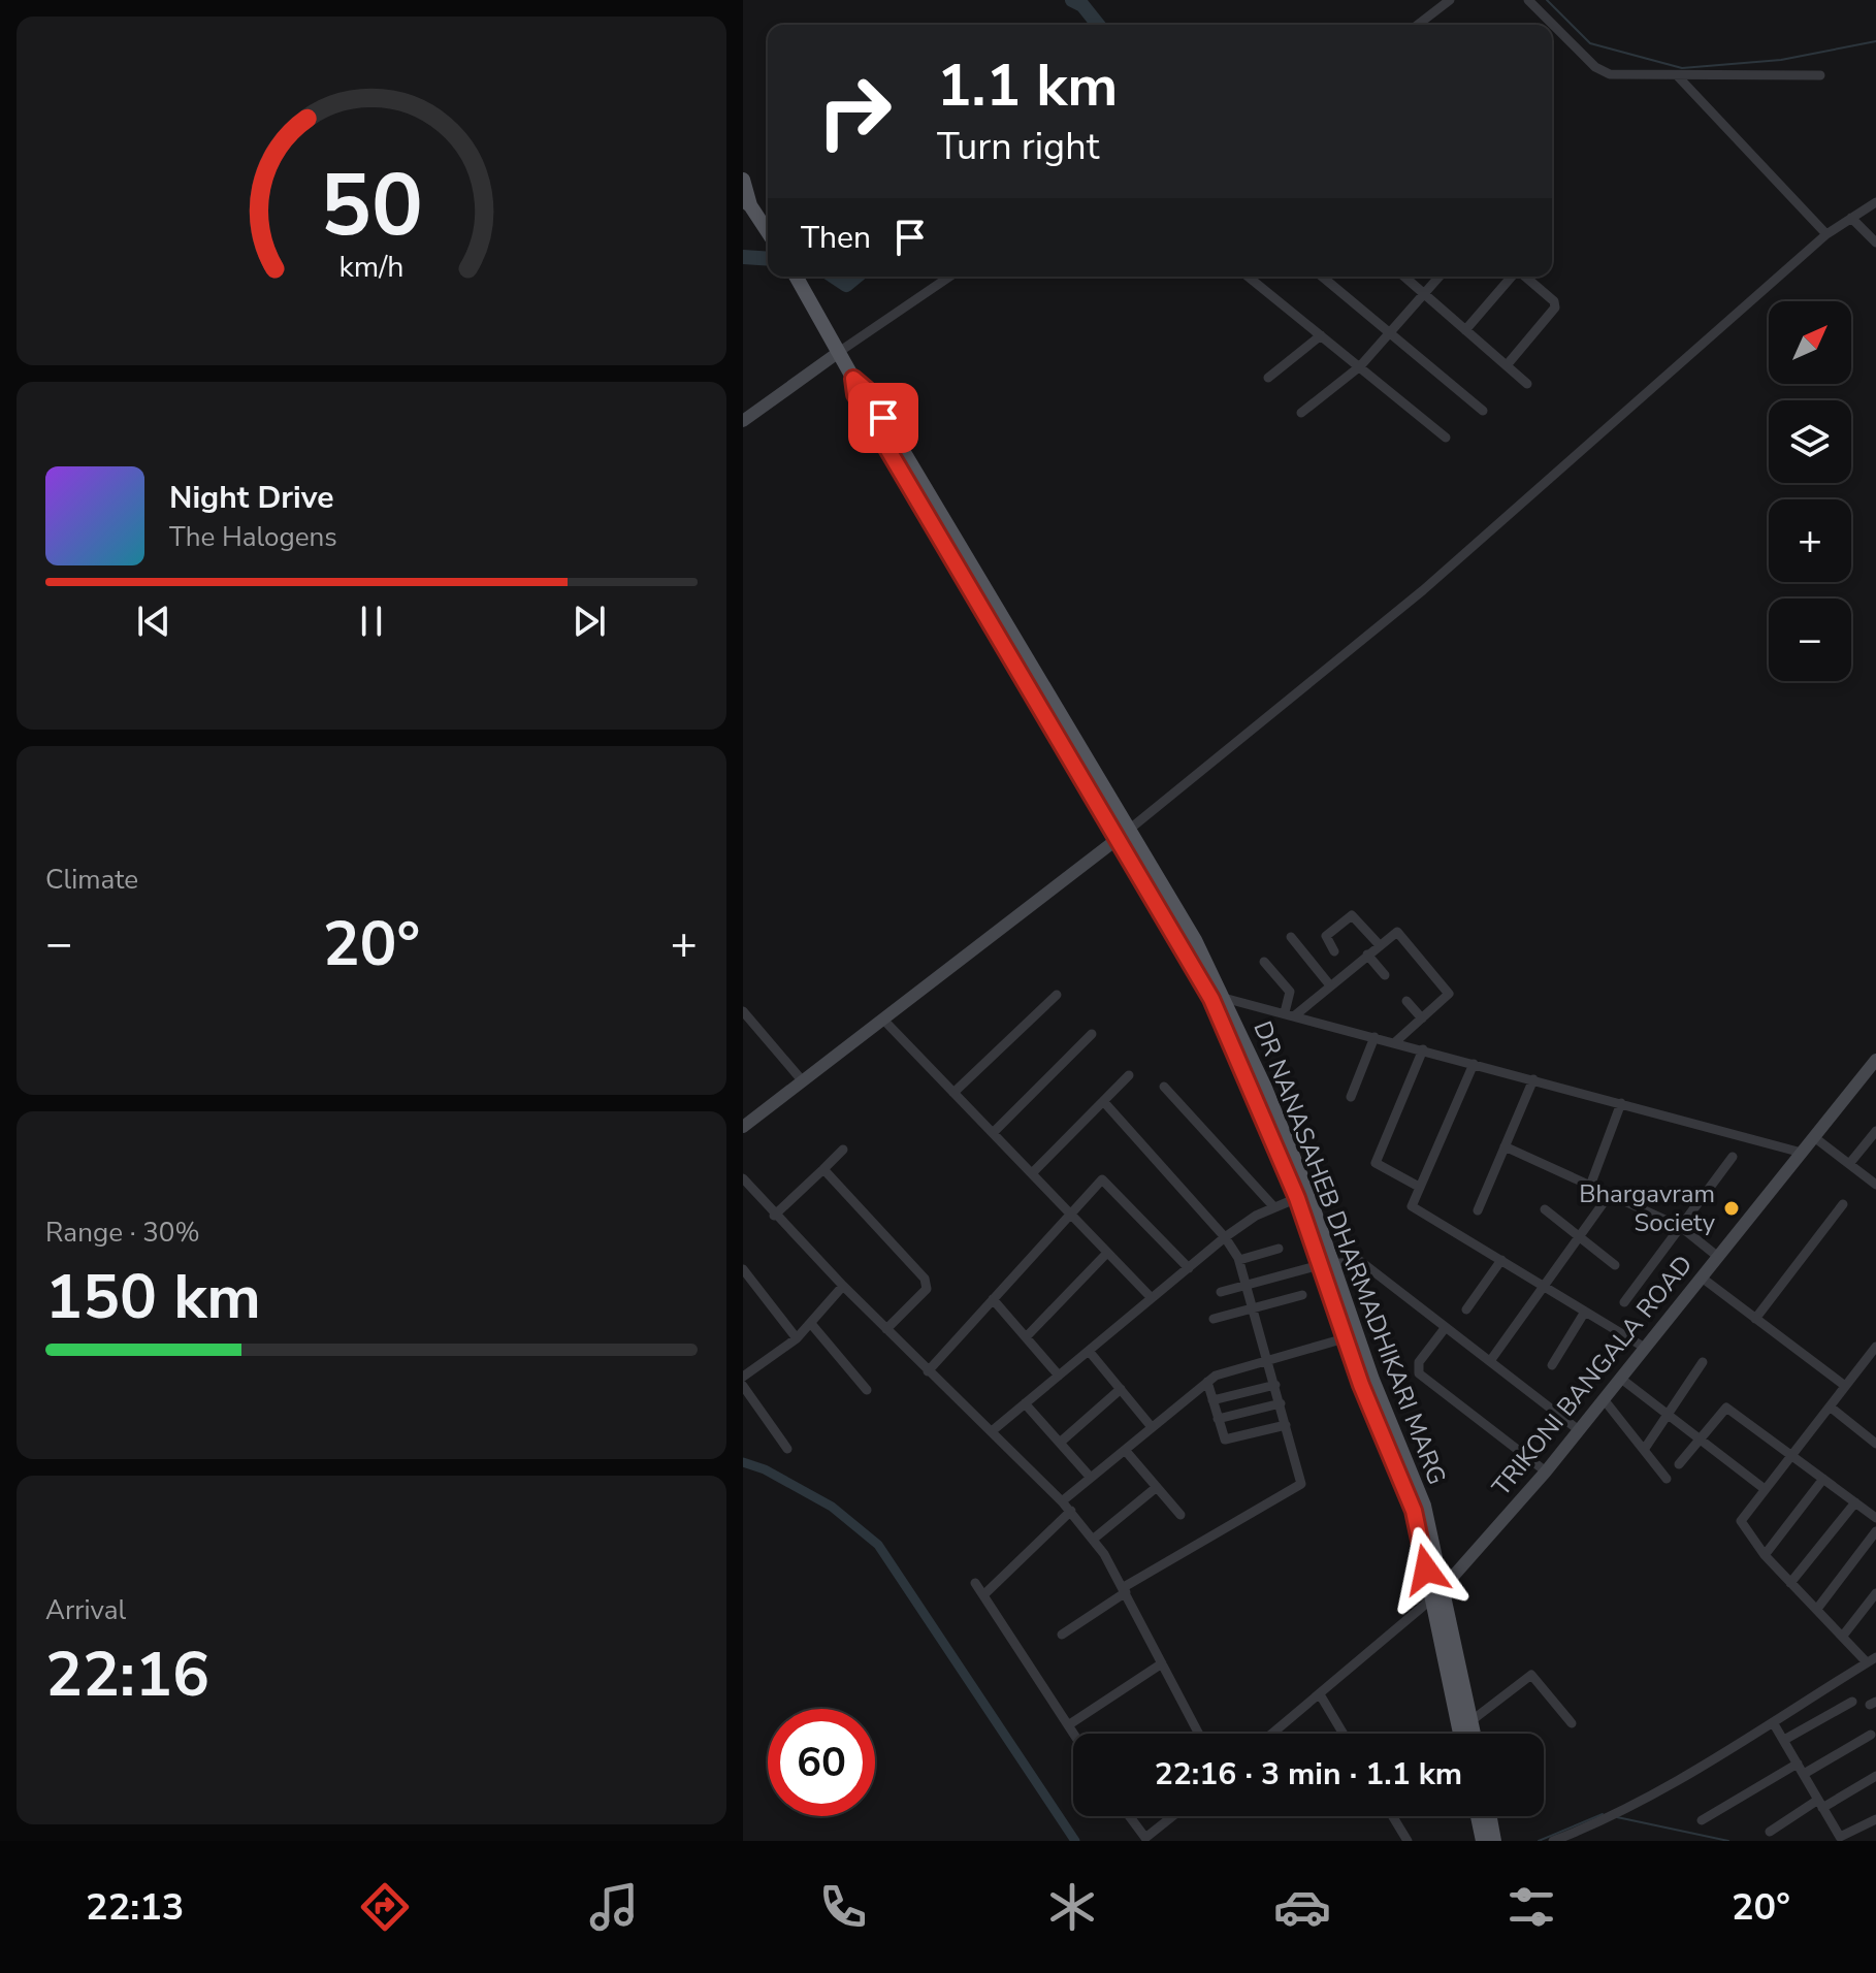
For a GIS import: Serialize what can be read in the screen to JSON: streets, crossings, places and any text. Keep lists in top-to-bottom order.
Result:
{
  "streets": {
    "main road": ["DR NANASAHEB DHARMADHIKARI MARG"],
    "street": ["TRIKONI BANGALA ROAD"]
  },
  "crossings": [
    ["DR NANASAHEB DHARMADHIKARI MARG", "TRIKONI BANGALA ROAD"]
  ],
  "places": ["Bhargavram Society"],
  "north": "top right",
  "page": {
    "turn": ["1.1 km", "Turn right"],
    "then": "Then",
    "map_buttons": ["+", "−"],
    "song": ["Night Drive", "The Halogens"],
    "tile": [
      "Climate",
      ["Range · 30%", "150 km"],
      ["Arrival", "22:16"]
    ],
    "heat": ["−", "20°", "+"],
    "limit": "60",
    "trip": "22:16 · 3 min · 1.1 km",
    "tabs": ["22:13", "20°"],
    "gauge": ["50", "km/h"]
  }
}
